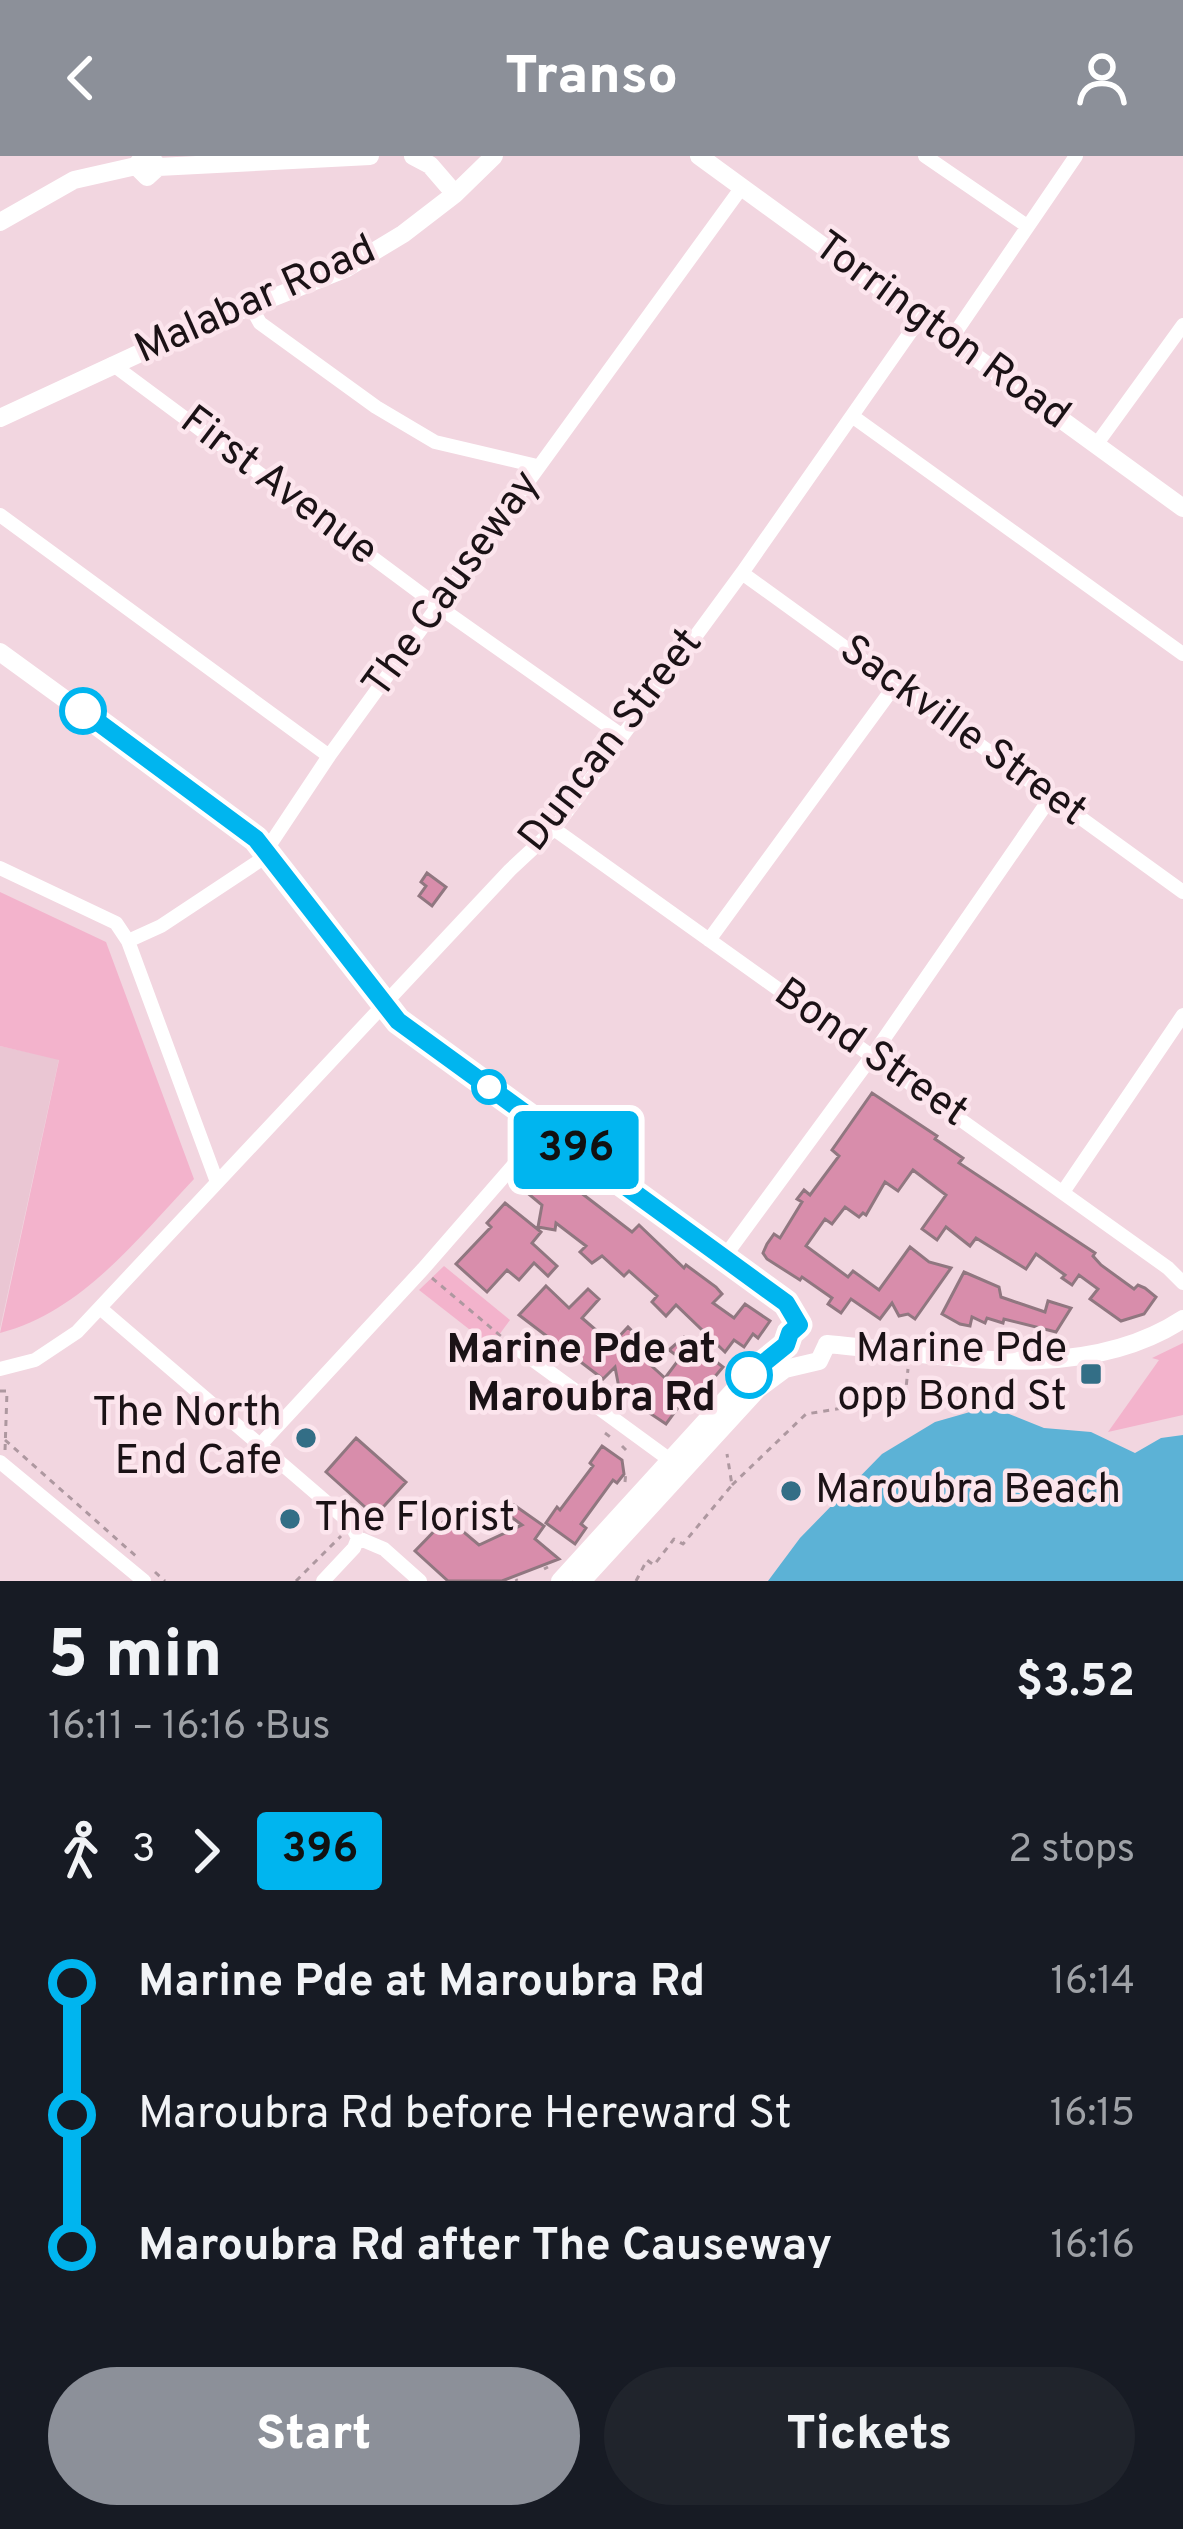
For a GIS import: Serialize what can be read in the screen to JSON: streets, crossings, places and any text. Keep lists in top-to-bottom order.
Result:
{
  "streets": {
    "street": [
      "Malabar Road",
      "Torrington Road",
      "First Avenue",
      "The Causeway",
      "Sackville Street",
      "Duncan Street",
      "Bond Street"
    ]
  },
  "crossings": [
    ["Malabar Road", "First Avenue"],
    ["Torrington Road", "The Causeway"],
    ["Torrington Road", "Duncan Street"],
    ["First Avenue", "The Causeway"],
    ["First Avenue", "Duncan Street"],
    ["Sackville Street", "Duncan Street"],
    ["Duncan Street", "Bond Street"]
  ],
  "places": {
    "transit": ["Marine Pde opp Bond St"],
    "other": [
      "Marine Pde at Maroubra Rd",
      "The North End Cafe",
      "Maroubra Beach",
      "The Florist"
    ]
  },
  "lines": ["bus line 396"],
  "page": {
    "header": "Transo",
    "on_map": "396",
    "heading": ["5 min", "16:11 – 16:16 · Bus", "$3.52"],
    "legs": ["3", "396", "2 stops"],
    "list": [
      {
        "name": "Marine Pde at Maroubra Rd",
        "value": "16:14"
      },
      {
        "name": "Maroubra Rd before Hereward St",
        "value": "16:15"
      },
      {
        "name": "Maroubra Rd after The Causeway",
        "value": "16:16"
      }
    ],
    "buttons": ["Start", "Tickets"]
  }
}
